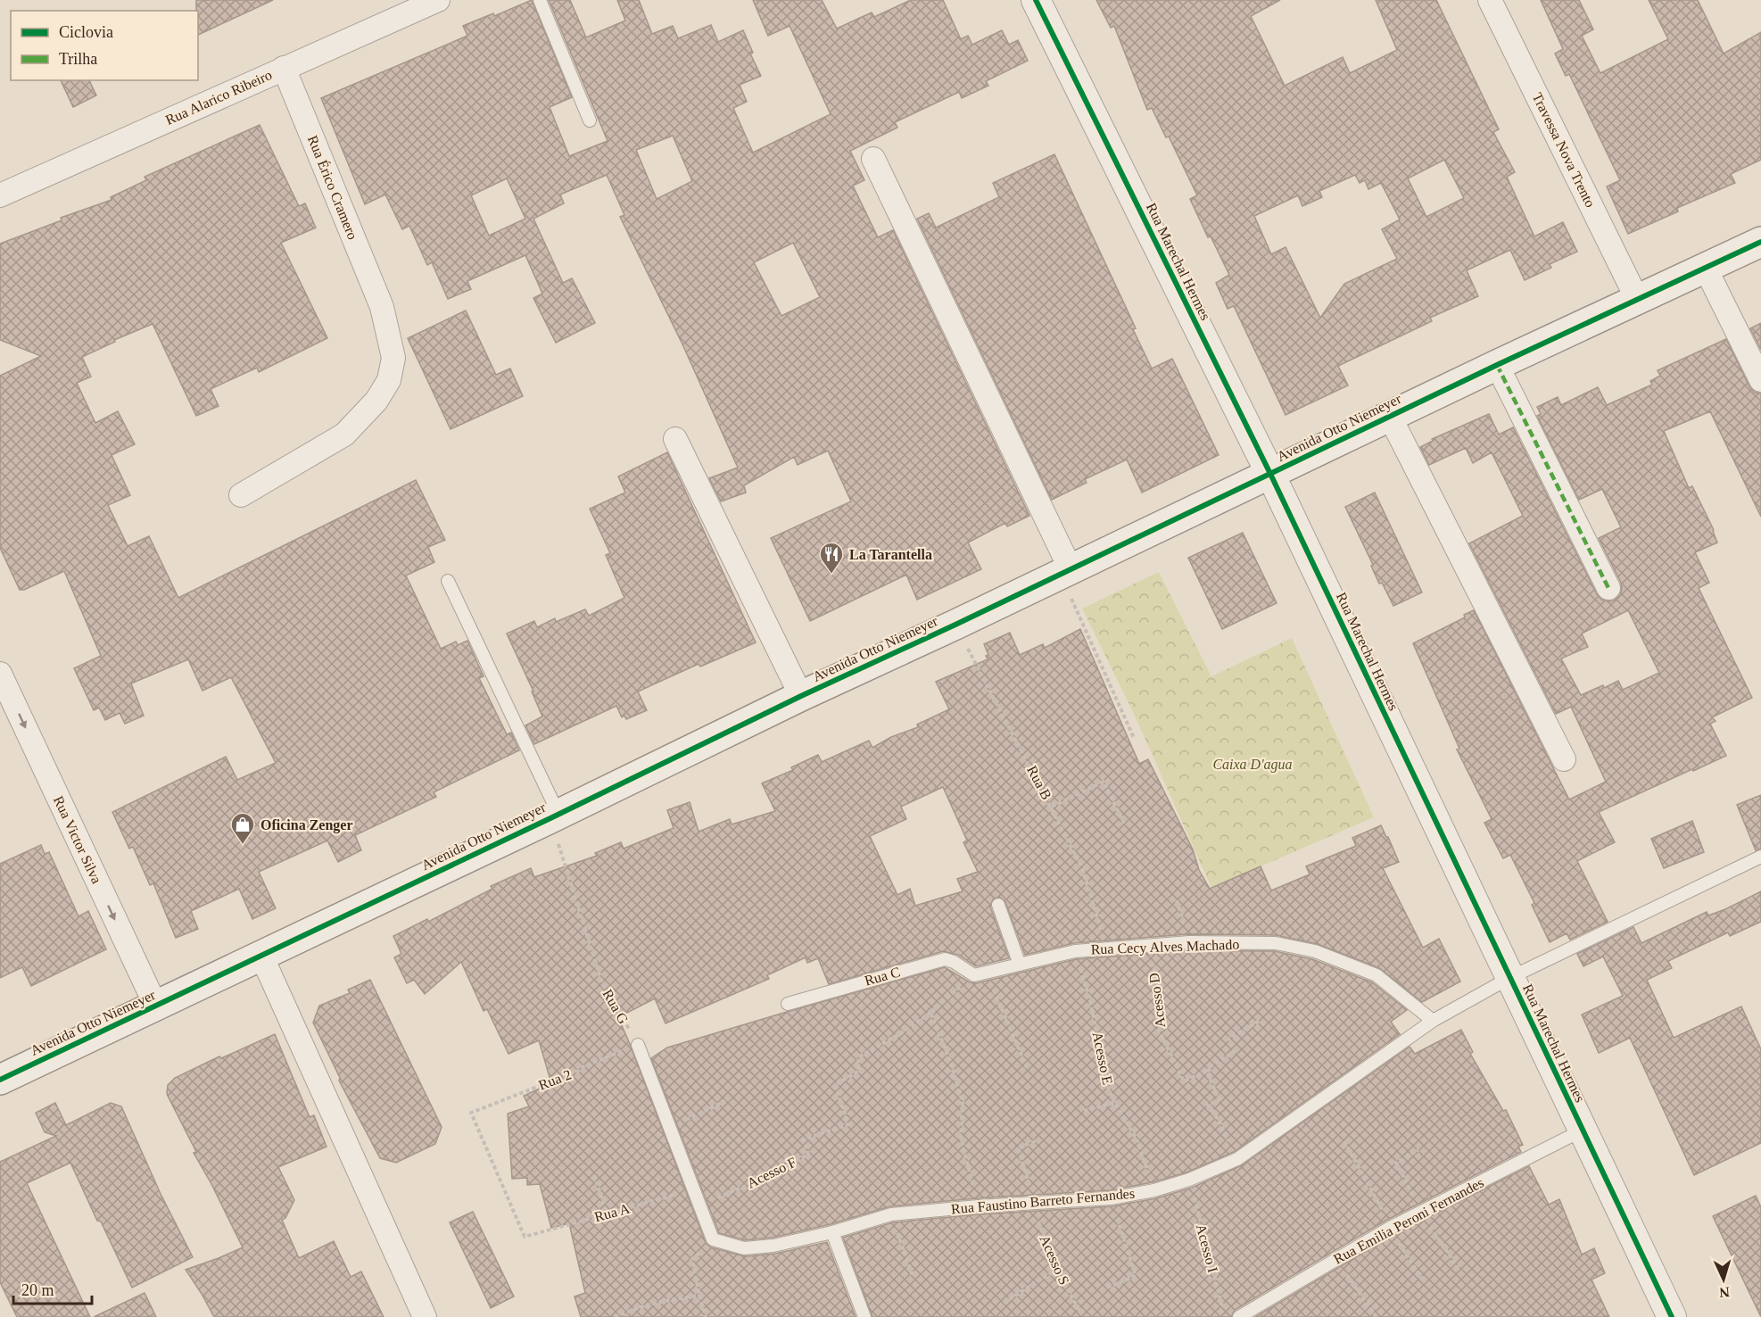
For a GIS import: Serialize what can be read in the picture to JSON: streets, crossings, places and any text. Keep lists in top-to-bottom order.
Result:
{
  "streets": {
    "main road": ["Avenida Otto Niemeyer"],
    "street": [
      "Rua Alarico Ribeiro",
      "Travessa Nova Trento",
      "Rua Érico Cramero",
      "Rua Marechal Hermes",
      "Rua Victor Silva"
    ],
    "lane": [
      "Rua Cecy Alves Machado",
      "Rua C",
      "Rua Faustino Barreto Fernandes",
      "Rua Emilia Peroni Fernandes"
    ],
    "path": [
      "Rua B",
      "Acesso D",
      "Rua G",
      "Acesso E",
      "Rua 2",
      "Acesso F",
      "Rua A",
      "Acesso I",
      "Acesso S"
    ]
  },
  "crossings": [
    ["Rua Alarico Ribeiro", "Rua Érico Cramero"],
    ["Travessa Nova Trento", "Avenida Otto Niemeyer"],
    ["Rua Marechal Hermes", "Avenida Otto Niemeyer"],
    ["Rua Marechal Hermes", "Rua Faustino Barreto Fernandes"],
    ["Rua Marechal Hermes", "Rua Emilia Peroni Fernandes"],
    ["Avenida Otto Niemeyer", "Rua B"],
    ["Avenida Otto Niemeyer", "Rua Victor Silva"],
    ["Avenida Otto Niemeyer", "Rua G"],
    ["Rua B", "Rua Cecy Alves Machado"],
    ["Rua Cecy Alves Machado", "Rua C"],
    ["Rua Cecy Alves Machado", "Acesso D"],
    ["Rua Cecy Alves Machado", "Acesso E"],
    ["Rua Cecy Alves Machado", "Acesso F"],
    ["Rua Cecy Alves Machado", "Rua Faustino Barreto Fernandes"],
    ["Rua C", "Acesso F"],
    ["Rua G", "Rua 2"],
    ["Acesso E", "Rua Faustino Barreto Fernandes"],
    ["Rua 2", "Rua A"],
    ["Rua Faustino Barreto Fernandes", "Acesso I"],
    ["Rua Faustino Barreto Fernandes", "Acesso S"]
  ],
  "one_way": ["Rua Victor Silva"],
  "parks": ["Caixa D'agua"],
  "places": {
    "restaurant": ["La Tarantella"],
    "shop": ["Oficina Zenger"]
  },
  "legend": ["Ciclovia", "Trilha"],
  "scale_bar": "20 m",
  "north": "bottom"
}
